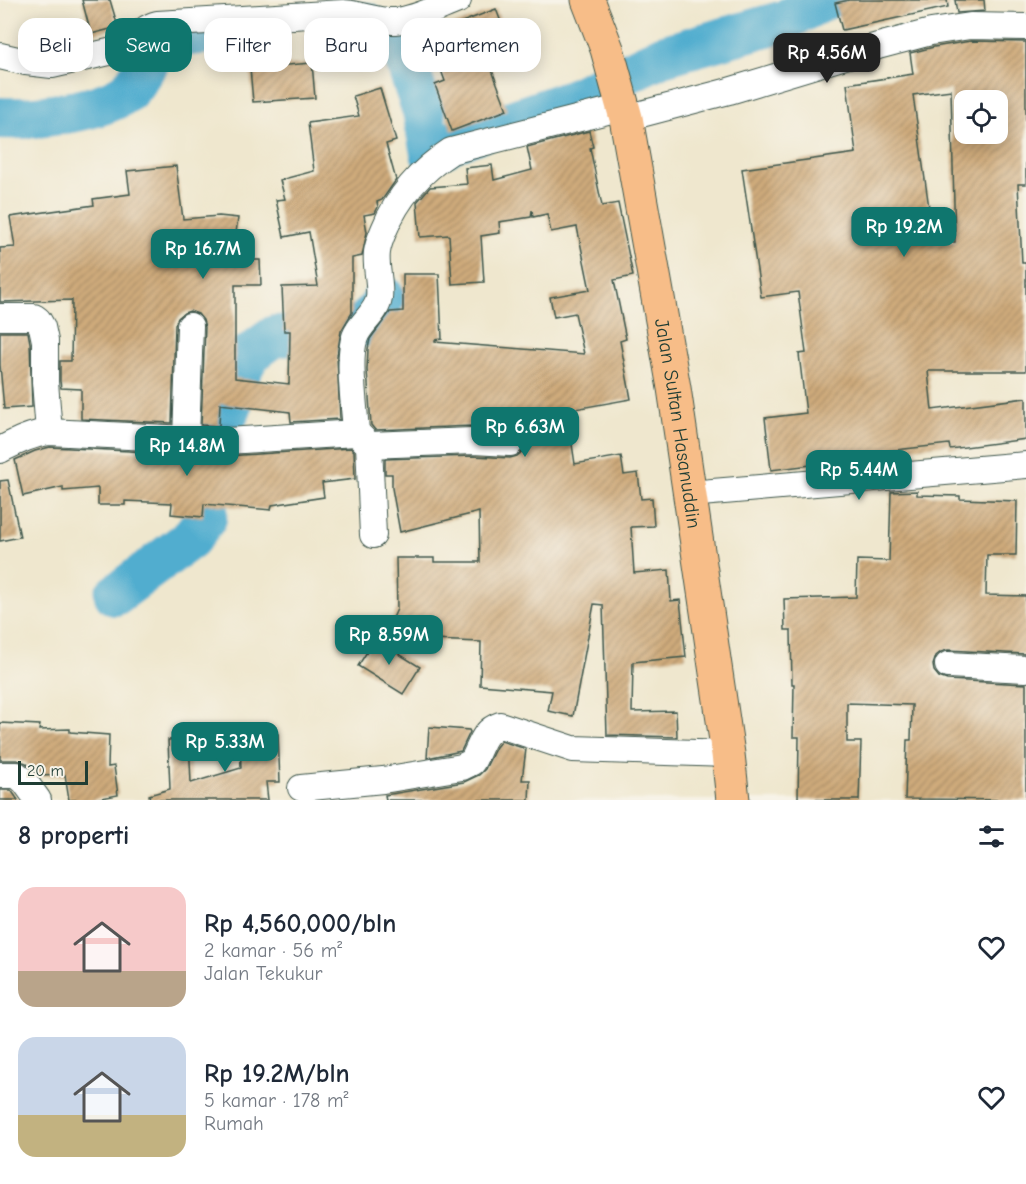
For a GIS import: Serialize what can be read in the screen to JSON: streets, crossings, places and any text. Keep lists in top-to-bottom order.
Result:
{
  "streets": {
    "highway": ["Jalan Sultan Hasanuddin"]
  },
  "scale_bar": "20 m",
  "page": {
    "chip": [
      "Beli",
      "Sewa",
      "Filter",
      "Baru",
      "Apartemen"
    ],
    "price": [
      "Rp 4.56M",
      "Rp 19.2M",
      "Rp 16.7M",
      "Rp 6.63M",
      "Rp 14.8M",
      "Rp 5.44M",
      "Rp 8.59M",
      "Rp 5.33M"
    ],
    "scale": "20 m",
    "heading": "8 properti",
    "list": [
      {
        "name": "Rp 4,560,000/bln",
        "note": "2 kamar · 56 m² · Jalan Tekukur"
      },
      {
        "name": "Rp 19.2M/bln",
        "note": "5 kamar · 178 m² · Rumah"
      }
    ]
  }
}
